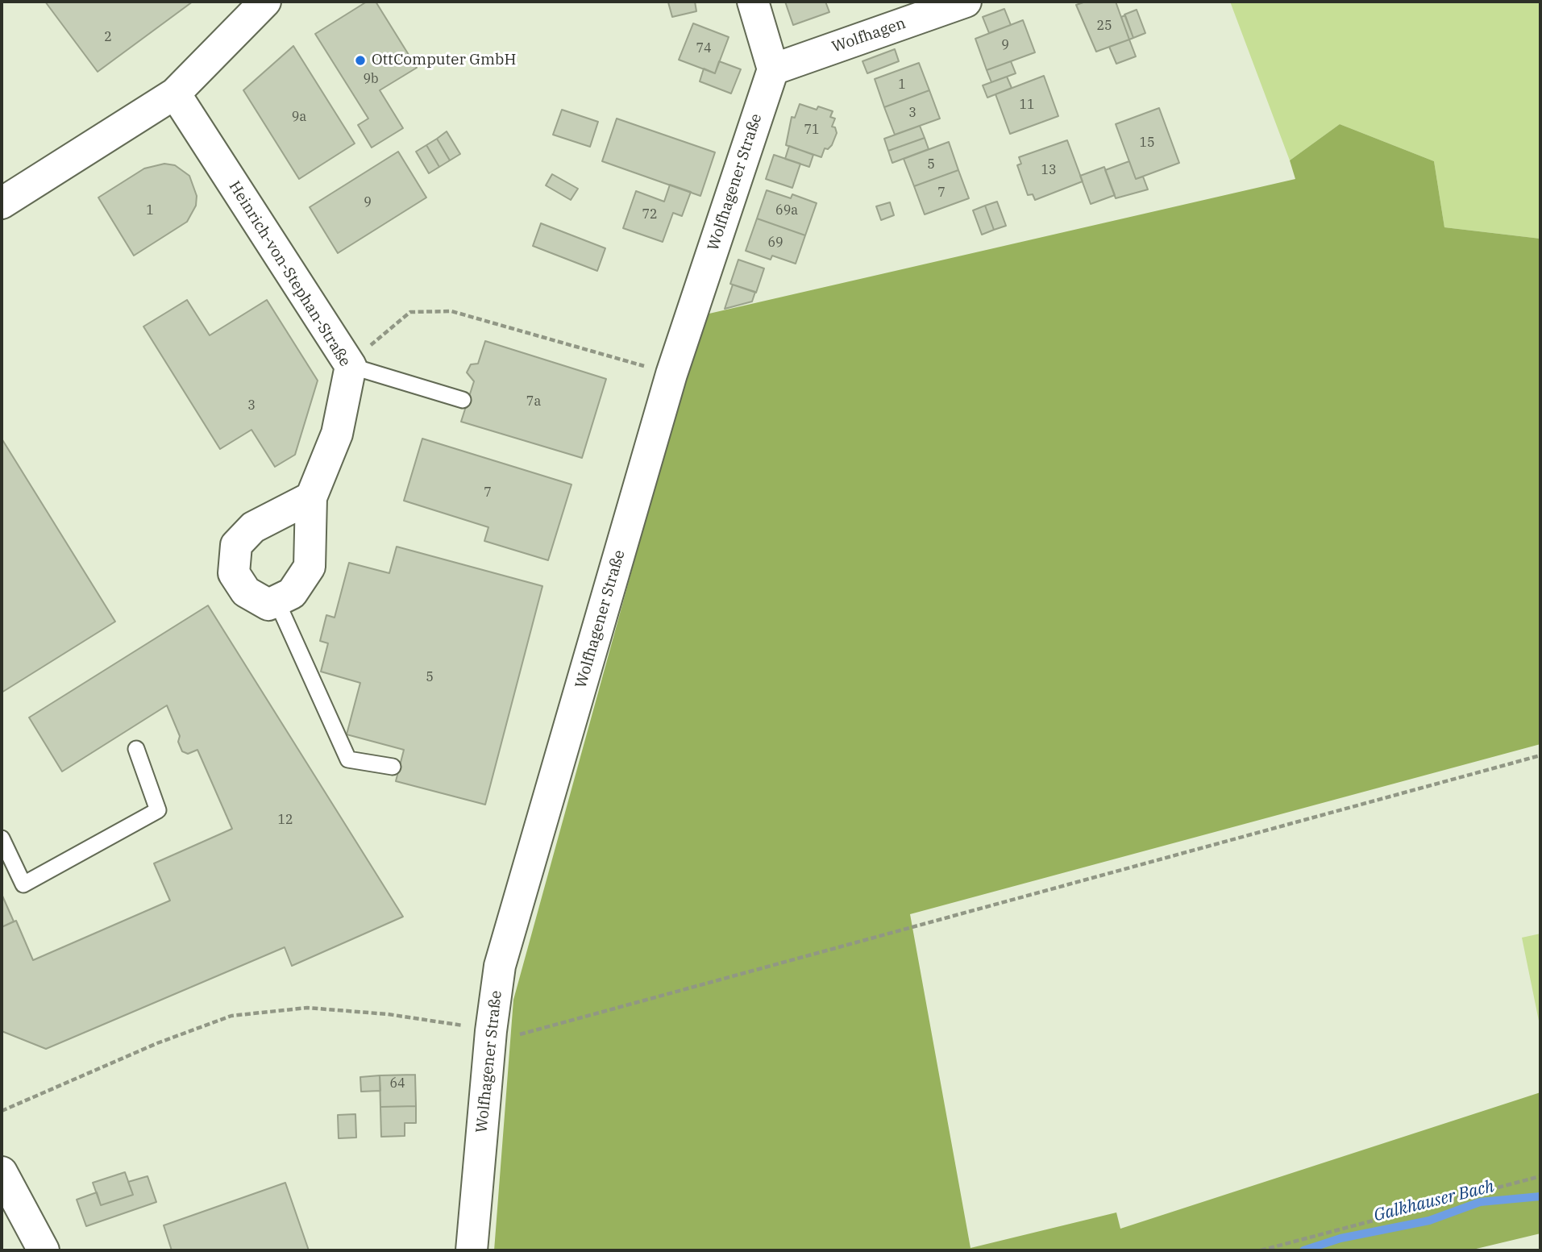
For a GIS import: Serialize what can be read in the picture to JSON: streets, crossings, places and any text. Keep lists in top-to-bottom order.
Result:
{
  "streets": {
    "street": ["Wolfhagen", "Wolfhagener Straße", "Heinrich-von-Stephan-Straße"]
  },
  "crossings": [
    ["Wolfhagen", "Wolfhagener Straße"]
  ],
  "water": ["Galkhauser Bach"],
  "places": ["OttComputer GmbH"],
  "house_numbers": [
    "25",
    "2",
    "9",
    "74",
    "9b",
    "1",
    "11",
    "3",
    "9a",
    "71",
    "15",
    "5",
    "13",
    "7",
    "9",
    "1",
    "69a",
    "72",
    "69",
    "7a",
    "3",
    "7",
    "5",
    "12",
    "64"
  ]
}
